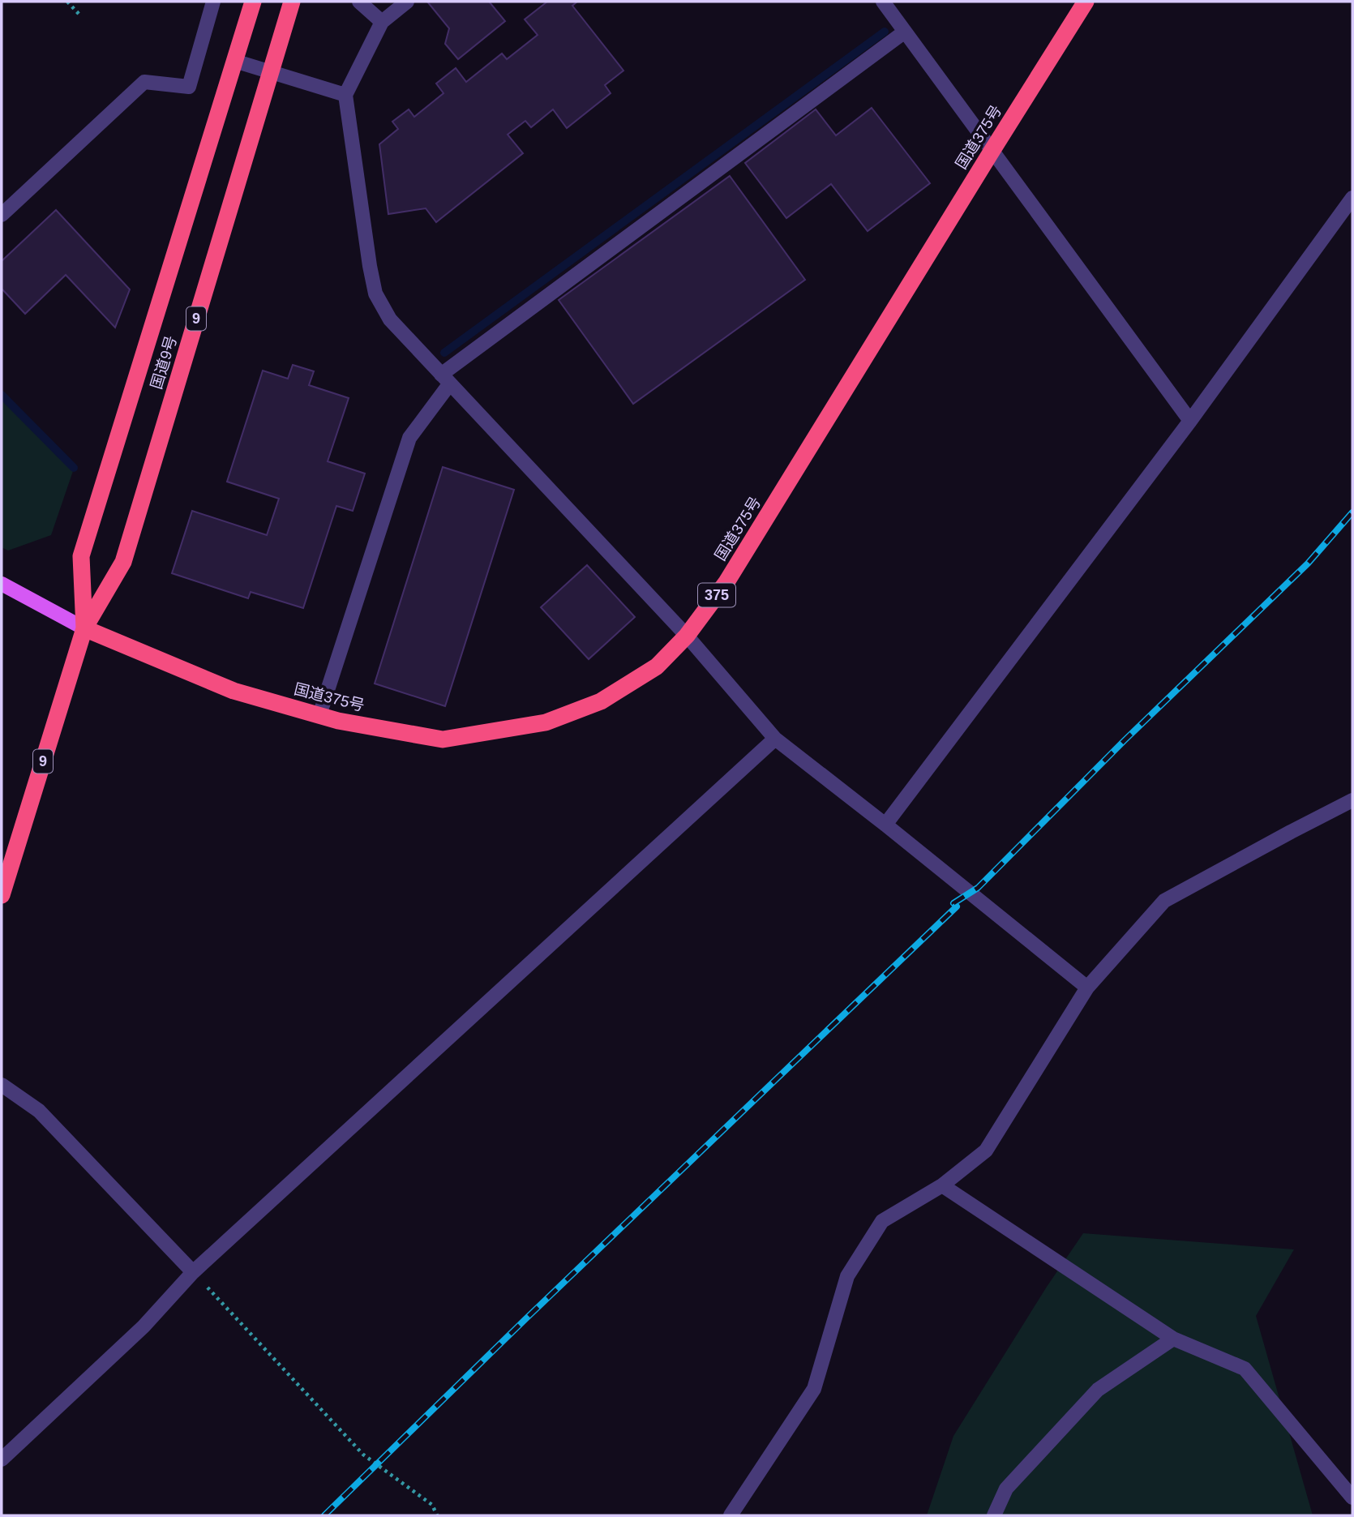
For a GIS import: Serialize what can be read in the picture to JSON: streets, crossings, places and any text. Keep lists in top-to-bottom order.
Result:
{
  "streets": {
    "highway": [
      "国道375号",
      "9",
      "国道9号",
      "375"
    ]
  },
  "crossings": [
    ["国道375号", "国道9号"]
  ]
}
